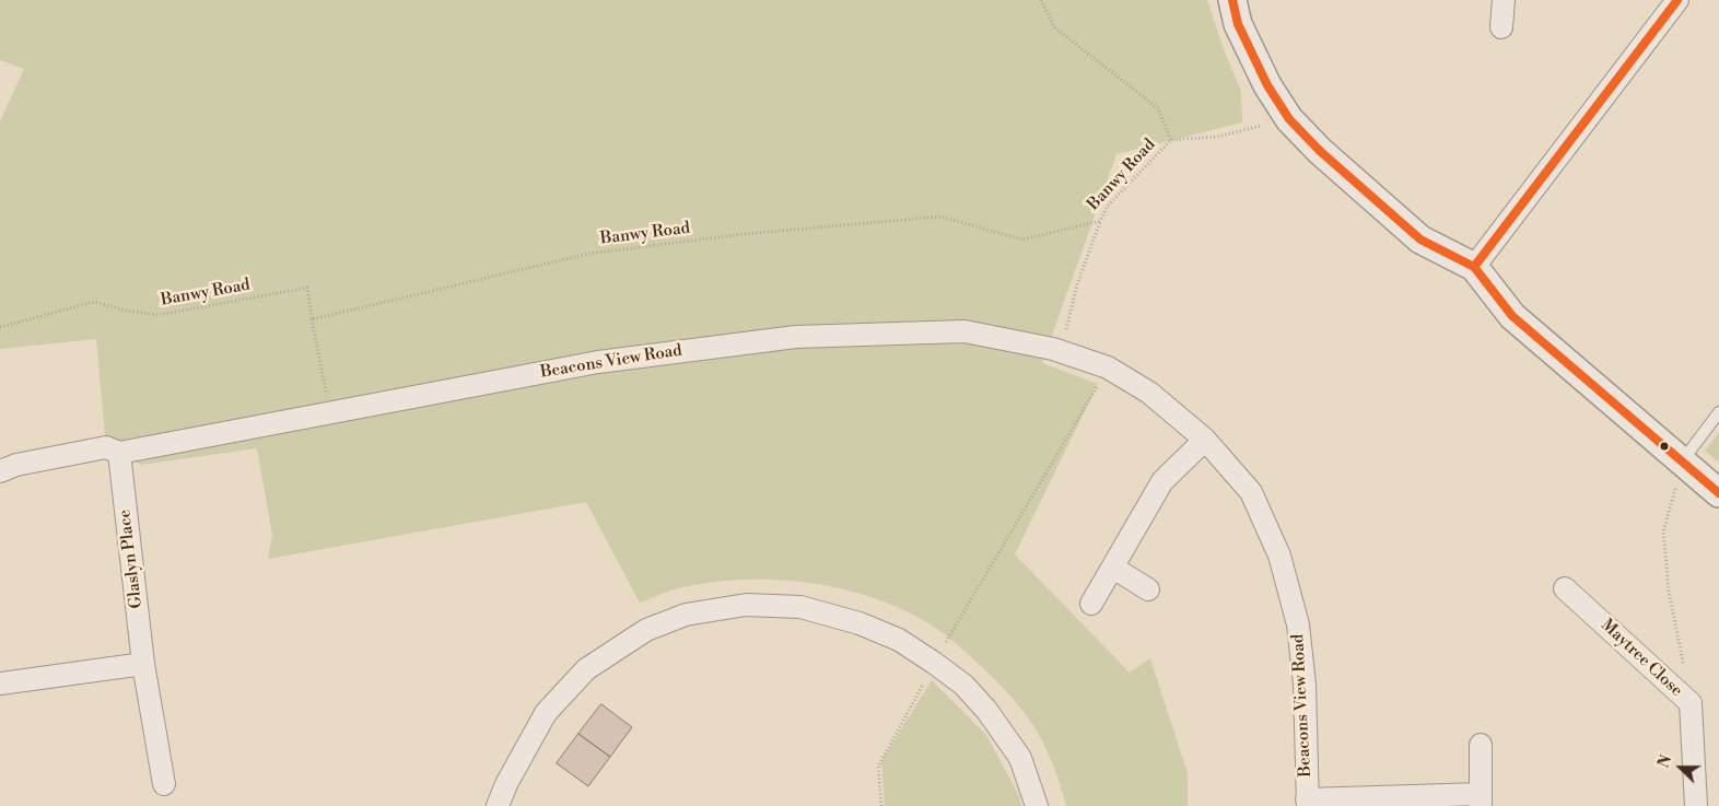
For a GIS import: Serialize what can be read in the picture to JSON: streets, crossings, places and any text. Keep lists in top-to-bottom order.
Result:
{
  "streets": {
    "street": ["Beacons View Road", "Glaslyn Place", "Maytree Close"],
    "path": ["Banwy Road"]
  },
  "crossings": [
    ["Beacons View Road", "Glaslyn Place"]
  ],
  "north": "left"
}
